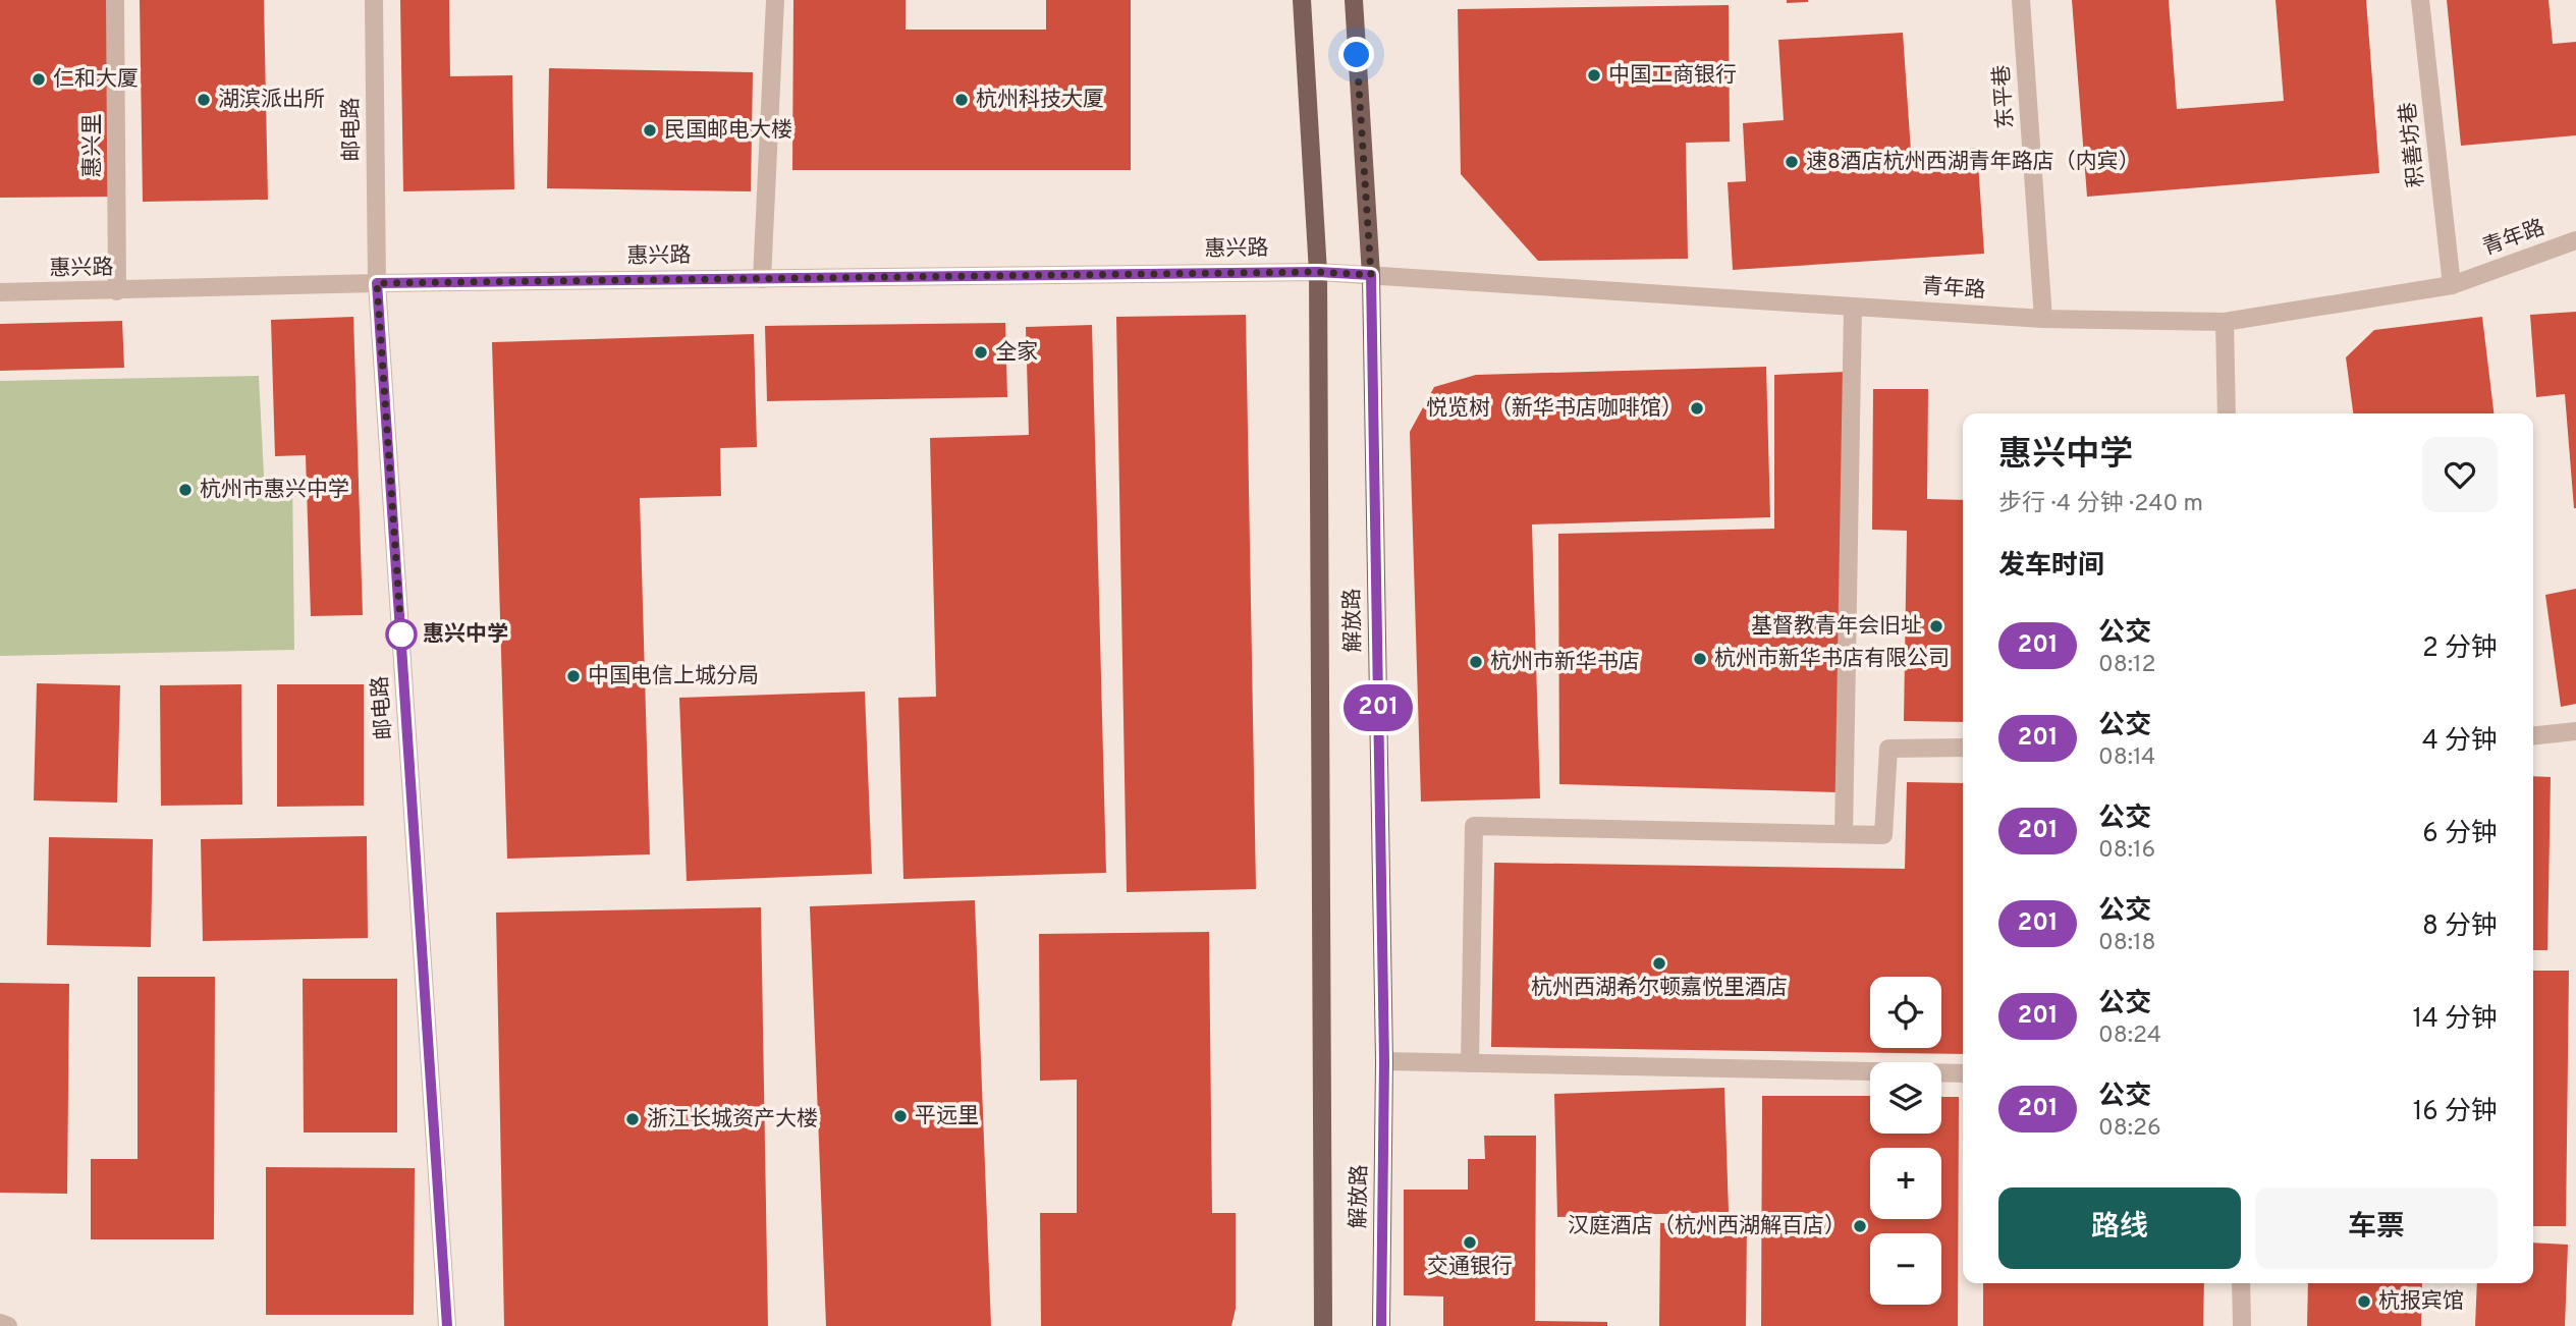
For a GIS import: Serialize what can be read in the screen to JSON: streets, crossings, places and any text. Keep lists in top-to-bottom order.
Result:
{
  "streets": {
    "main road": ["解放路"],
    "street": [
      "东平巷",
      "邮电路",
      "积善坊巷",
      "惠兴里",
      "青年路",
      "惠兴路"
    ]
  },
  "crossings": [
    ["东平巷", "青年路"],
    ["邮电路", "惠兴路"],
    ["积善坊巷", "青年路"],
    ["惠兴里", "惠兴路"],
    ["青年路", "惠兴路"],
    ["青年路", "解放路"],
    ["惠兴路", "解放路"]
  ],
  "places": [
    "中国工商银行",
    "仁和大厦",
    "湖滨派出所",
    "杭州科技大厦",
    "民国邮电大楼",
    "速8酒店杭州西湖青年路店（内宾）",
    "全家",
    "悦览树（新华书店咖啡馆）",
    "杭州市惠兴中学",
    "基督教青年会旧址",
    "惠兴中学",
    "杭州市新华书店有限公司",
    "杭州市新华书店",
    "中国电信上城分局",
    "杭州西湖希尔顿嘉悦里酒店",
    "平远里",
    "浙江长城资产大楼",
    "汉庭酒店（杭州西湖解百店）",
    "交通银行",
    "杭报宾馆"
  ],
  "lines": ["bus line 201"],
  "page": {
    "on_map": "201",
    "heading": [
      ["惠兴中学", "步行 · 4 分钟 · 240 m"],
      "发车时间"
    ],
    "list": [
      {
        "mark": "201",
        "name": "公交",
        "note": "08:12",
        "value": "2 分钟"
      },
      {
        "mark": "201",
        "name": "公交",
        "note": "08:14",
        "value": "4 分钟"
      },
      {
        "mark": "201",
        "name": "公交",
        "note": "08:16",
        "value": "6 分钟"
      },
      {
        "mark": "201",
        "name": "公交",
        "note": "08:18",
        "value": "8 分钟"
      },
      {
        "mark": "201",
        "name": "公交",
        "note": "08:24",
        "value": "14 分钟"
      },
      {
        "mark": "201",
        "name": "公交",
        "note": "08:26",
        "value": "16 分钟"
      }
    ],
    "map_buttons": ["+", "−"],
    "buttons": ["路线", "车票"]
  }
}
